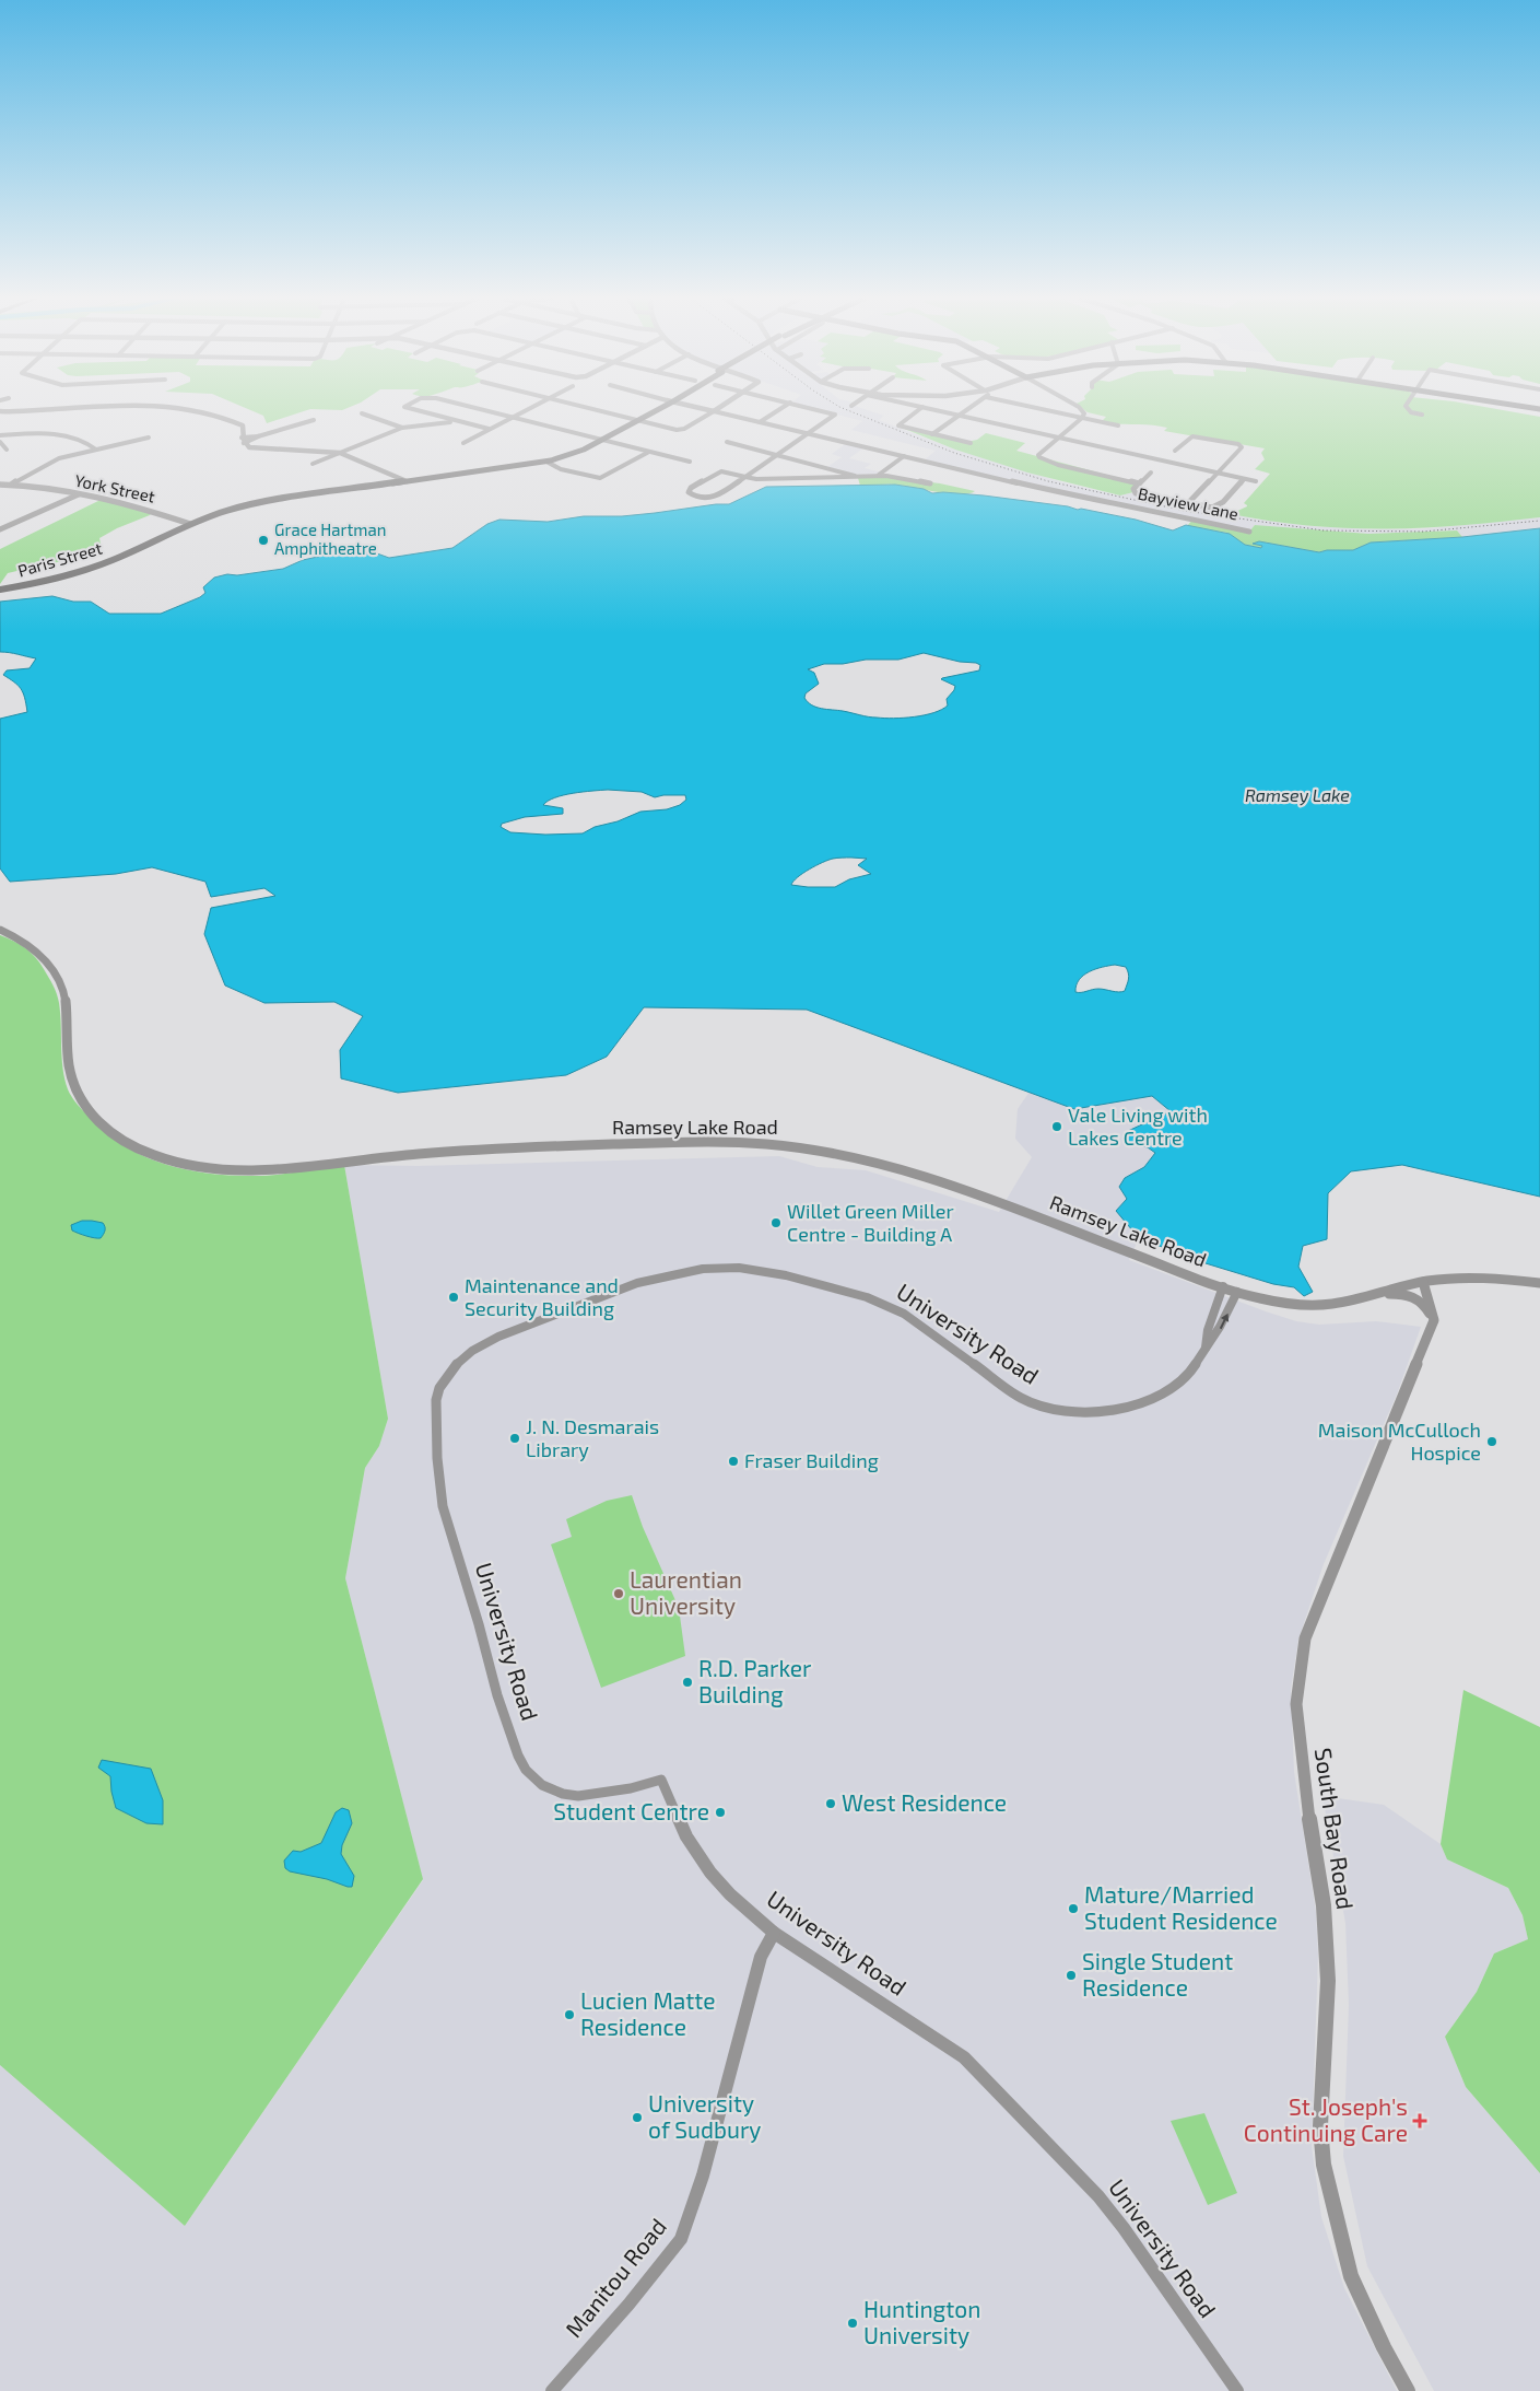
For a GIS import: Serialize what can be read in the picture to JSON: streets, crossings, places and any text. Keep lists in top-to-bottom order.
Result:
{
  "streets": {
    "main road": ["Paris Street"],
    "street": [
      "York Street",
      "Bayview Lane",
      "Ramsey Lake Road",
      "University Road",
      "South Bay Road",
      "Manitou Road"
    ]
  },
  "crossings": [
    ["York Street", "Paris Street"],
    ["Ramsey Lake Road", "University Road"],
    ["University Road", "Manitou Road"]
  ],
  "water": ["Ramsey Lake"],
  "places": {
    "other": [
      "Grace Hartman Amphitheatre",
      "Vale Living with Lakes Centre",
      "Willet Green Miller Centre - Building A",
      "Maintenance and Security Building",
      "J. N. Desmarais Library",
      "Maison McCulloch Hospice",
      "Fraser Building",
      "Laurentian University",
      "R.D. Parker Building",
      "West Residence",
      "Student Centre",
      "Mature/Married Student Residence",
      "Single Student Residence",
      "Lucien Matte Residence",
      "University of Sudbury",
      "Huntington University"
    ],
    "health": ["St. Joseph's Continuing Care"]
  }
}
